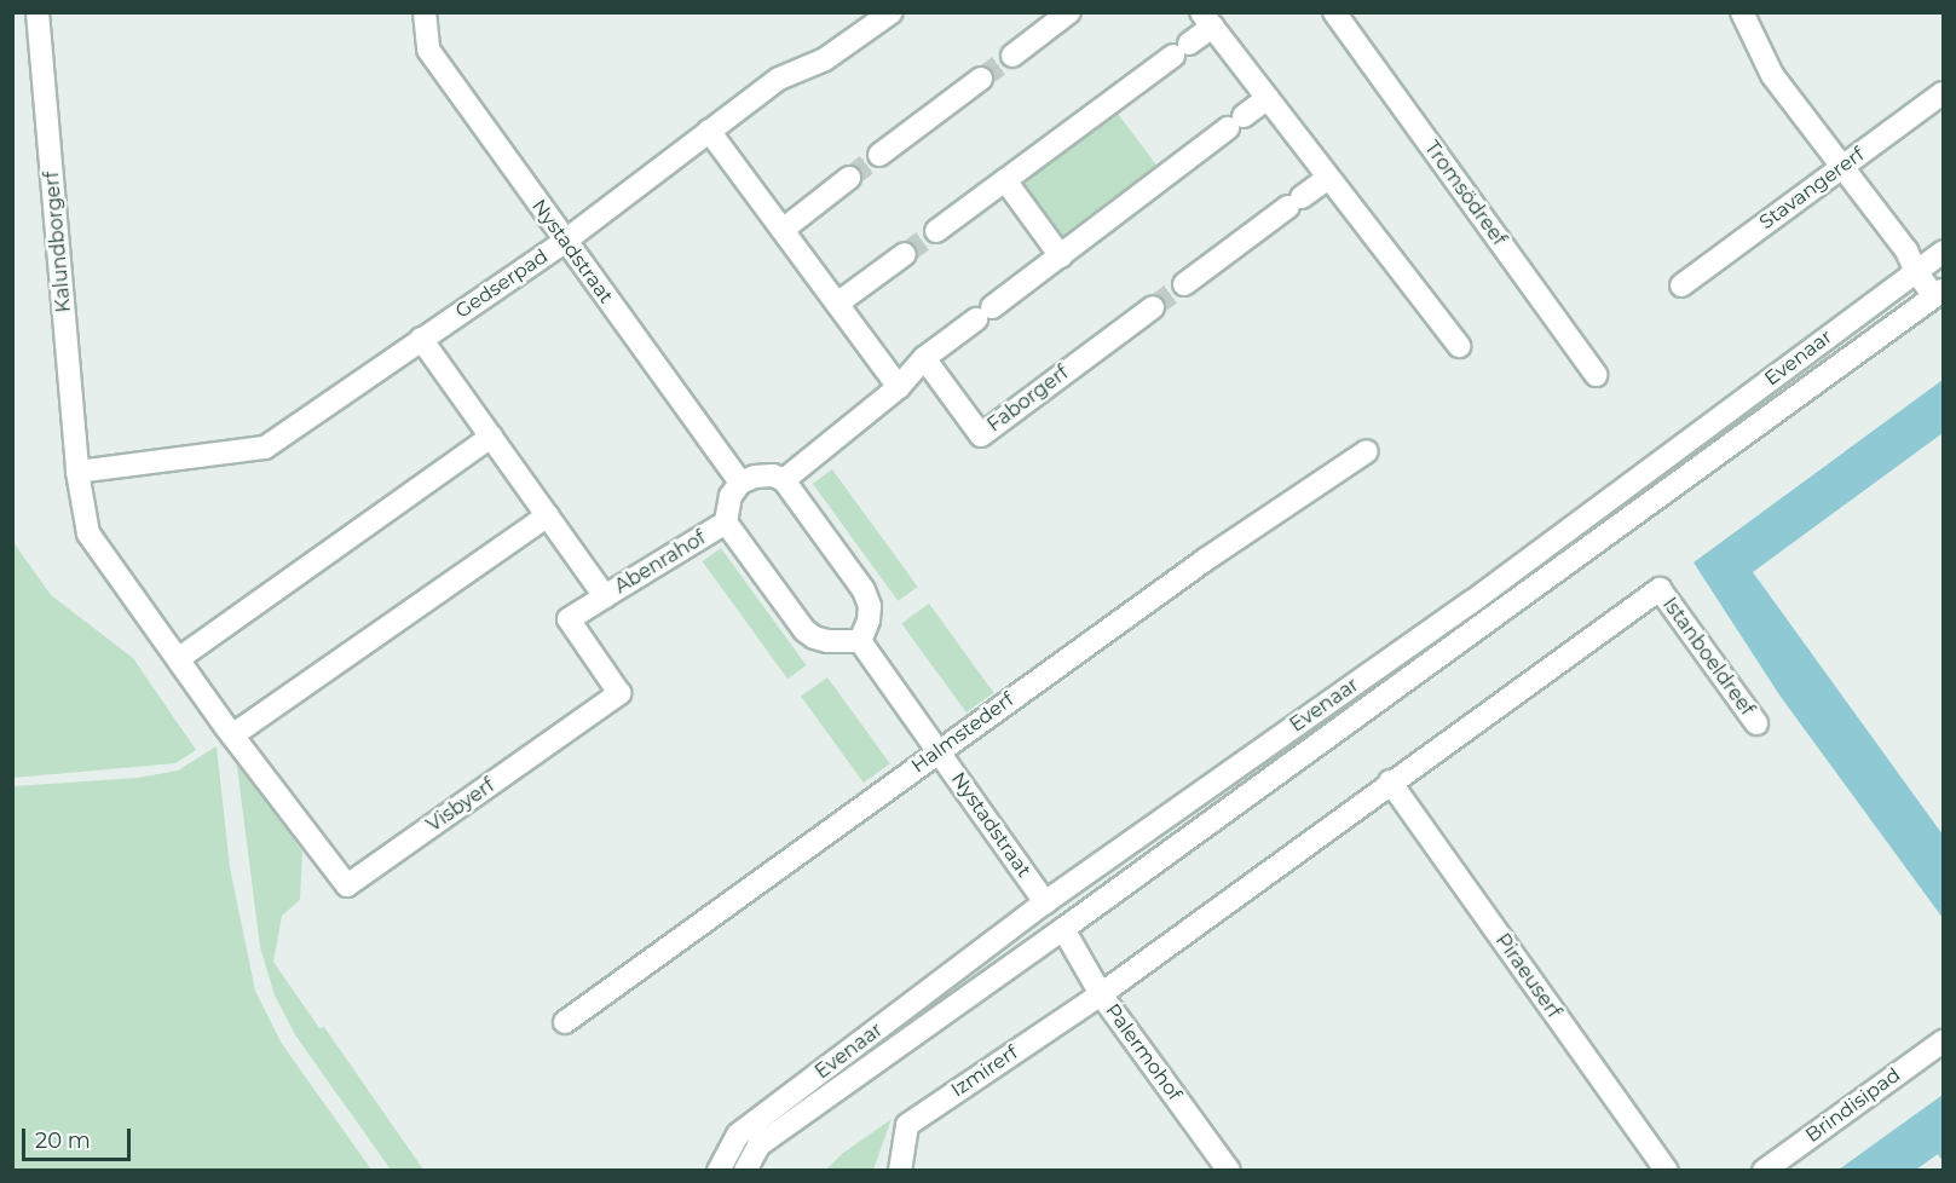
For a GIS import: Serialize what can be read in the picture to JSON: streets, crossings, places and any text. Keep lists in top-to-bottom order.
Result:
{
  "streets": {
    "street": [
      "Stavangererf",
      "Tromsödreef",
      "Kalundborgerf",
      "Nystadstraat",
      "Gedserpad",
      "Evenaar",
      "Faborgerf",
      "Abenrahof",
      "Istanboeldreef",
      "Halmstederf",
      "Visbyerf",
      "Piraeuserf",
      "Palermohof",
      "Izmirerf",
      "Brindisipad"
    ]
  },
  "crossings": [
    ["Kalundborgerf", "Gedserpad"],
    ["Kalundborgerf", "Visbyerf"],
    ["Nystadstraat", "Gedserpad"],
    ["Nystadstraat", "Evenaar"],
    ["Nystadstraat", "Halmstederf"],
    ["Nystadstraat", "Palermohof"],
    ["Gedserpad", "Abenrahof"],
    ["Gedserpad", "Visbyerf"],
    ["Evenaar", "Palermohof"],
    ["Abenrahof", "Visbyerf"],
    ["Istanboeldreef", "Piraeuserf"],
    ["Palermohof", "Izmirerf"]
  ],
  "scale_bar": "20 m"
}
